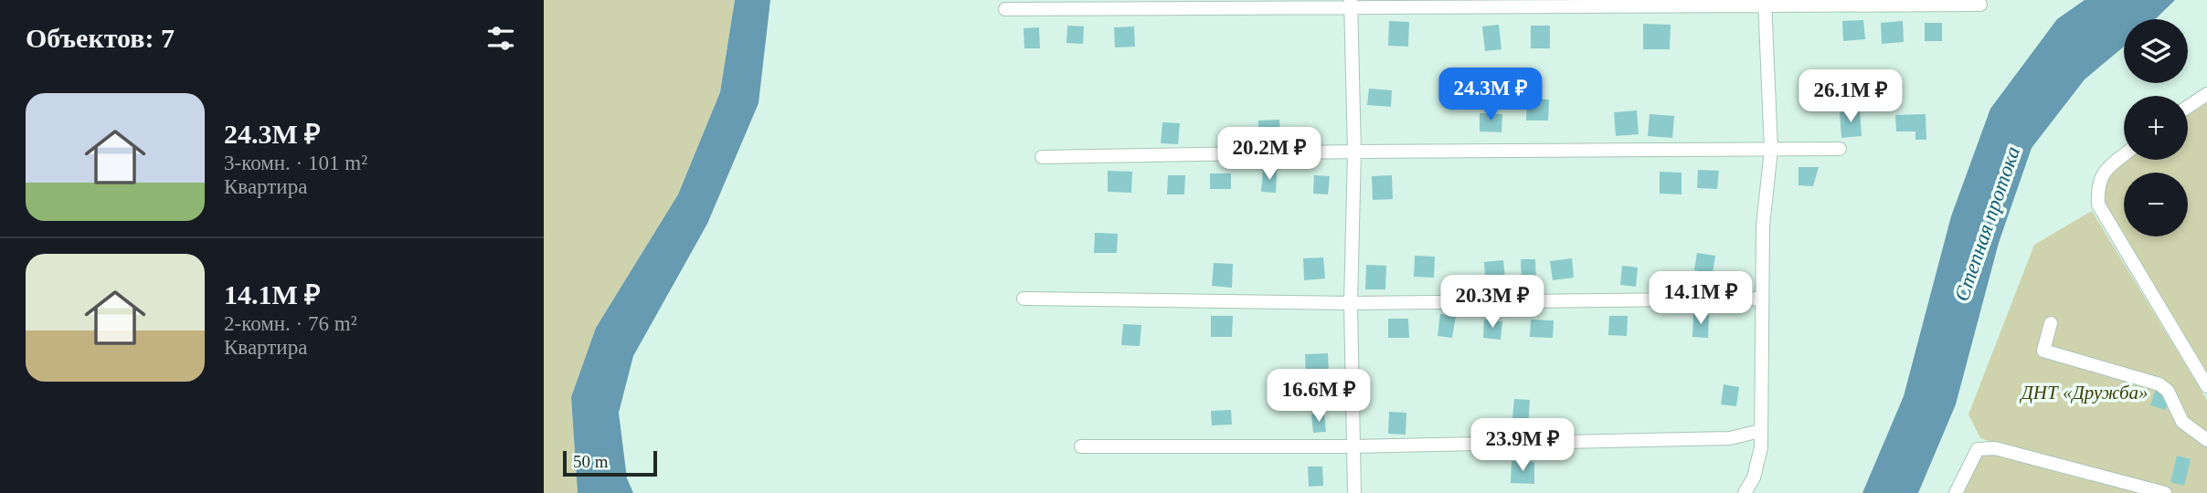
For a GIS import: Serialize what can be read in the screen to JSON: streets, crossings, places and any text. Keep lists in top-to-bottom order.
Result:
{
  "water": ["Степная протока"],
  "parks": ["ДНТ «Дружба»"],
  "scale_bar": "50 m",
  "page": {
    "heading": "Объектов: 7",
    "map_buttons": ["+", "−"],
    "price": [
      "24.3M ₽",
      "26.1M ₽",
      "20.2M ₽",
      "14.1M ₽",
      "20.3M ₽",
      "16.6M ₽",
      "23.9M ₽"
    ],
    "list": [
      {
        "name": "24.3M ₽",
        "note": "3-комн. · 101 m² · Квартира"
      },
      {
        "name": "14.1M ₽",
        "note": "2-комн. · 76 m² · Квартира"
      }
    ],
    "scale": "50 m"
  }
}
